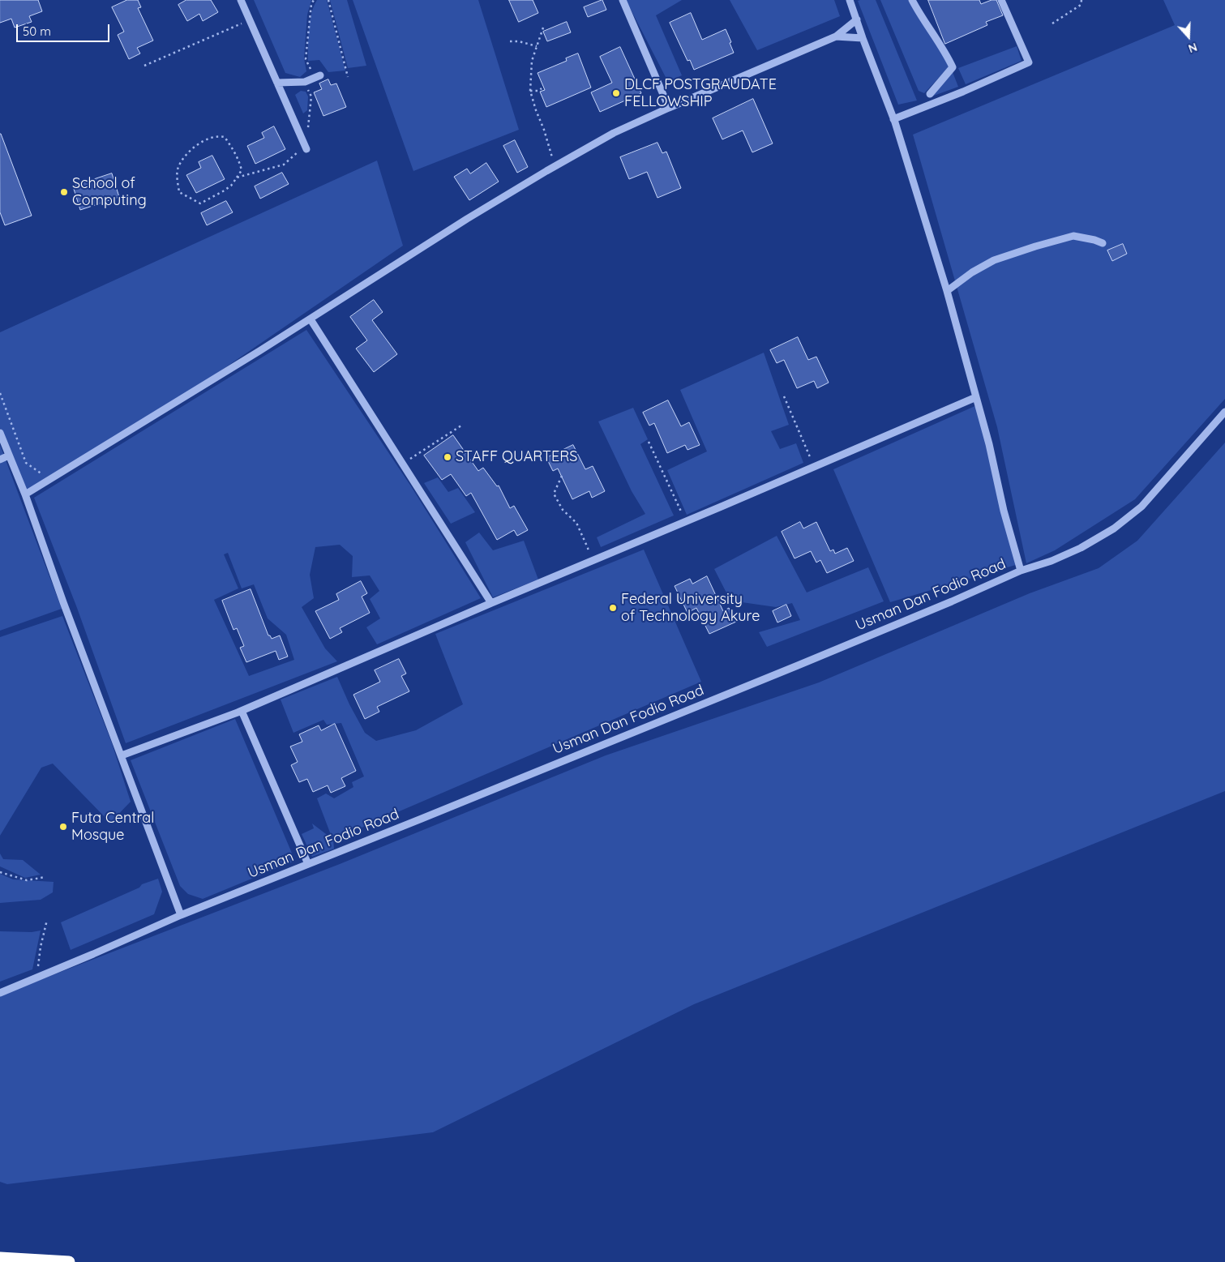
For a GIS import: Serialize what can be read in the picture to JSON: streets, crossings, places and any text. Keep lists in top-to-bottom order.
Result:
{
  "streets": {
    "street": ["Usman Dan Fodio Road"]
  },
  "places": [
    "DLCF POSTGRAUDATE FELLOWSHIP",
    "School of Computing",
    "STAFF QUARTERS",
    "Federal University of Technology Akure",
    "Futa Central Mosque"
  ],
  "scale_bar": "50 m",
  "north": "bottom"
}
